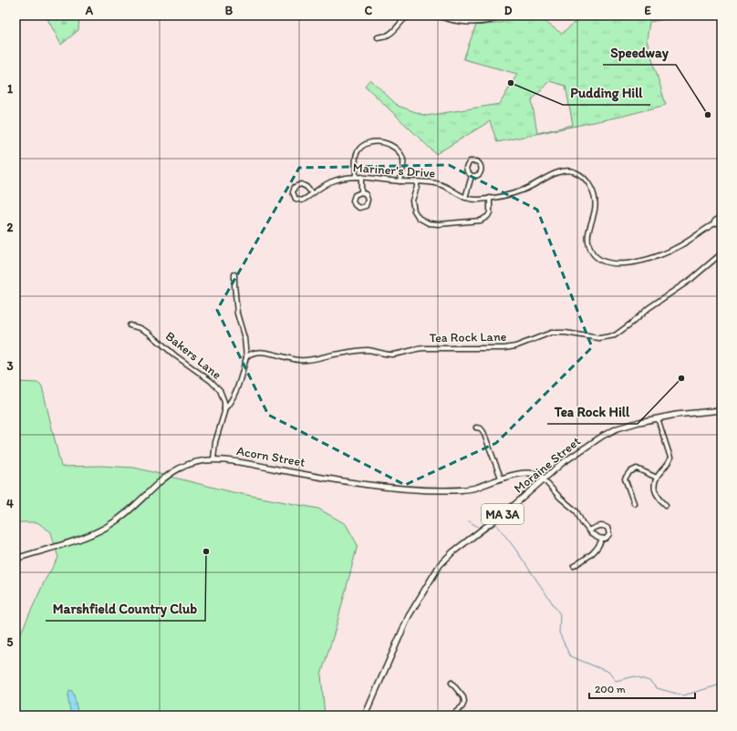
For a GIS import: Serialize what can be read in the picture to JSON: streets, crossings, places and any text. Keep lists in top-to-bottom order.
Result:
{
  "streets": {
    "main road": ["Acorn Street", "Moraine Street", "MA 3A"],
    "street": ["Mariner's Drive", "Tea Rock Lane", "Bakers Lane"]
  },
  "crossings": [
    ["Bakers Lane", "Acorn Street"],
    ["Acorn Street", "Moraine Street"]
  ],
  "places": [
    "Pudding Hill",
    "Speedway",
    "Tea Rock Hill",
    "Marshfield Country Club"
  ],
  "scale_bar": "200 m",
  "grid": {
    "columns": [
      "A",
      "B",
      "C",
      "D",
      "E"
    ],
    "rows": [
      "1",
      "2",
      "3",
      "4",
      "5"
    ]
  }
}
